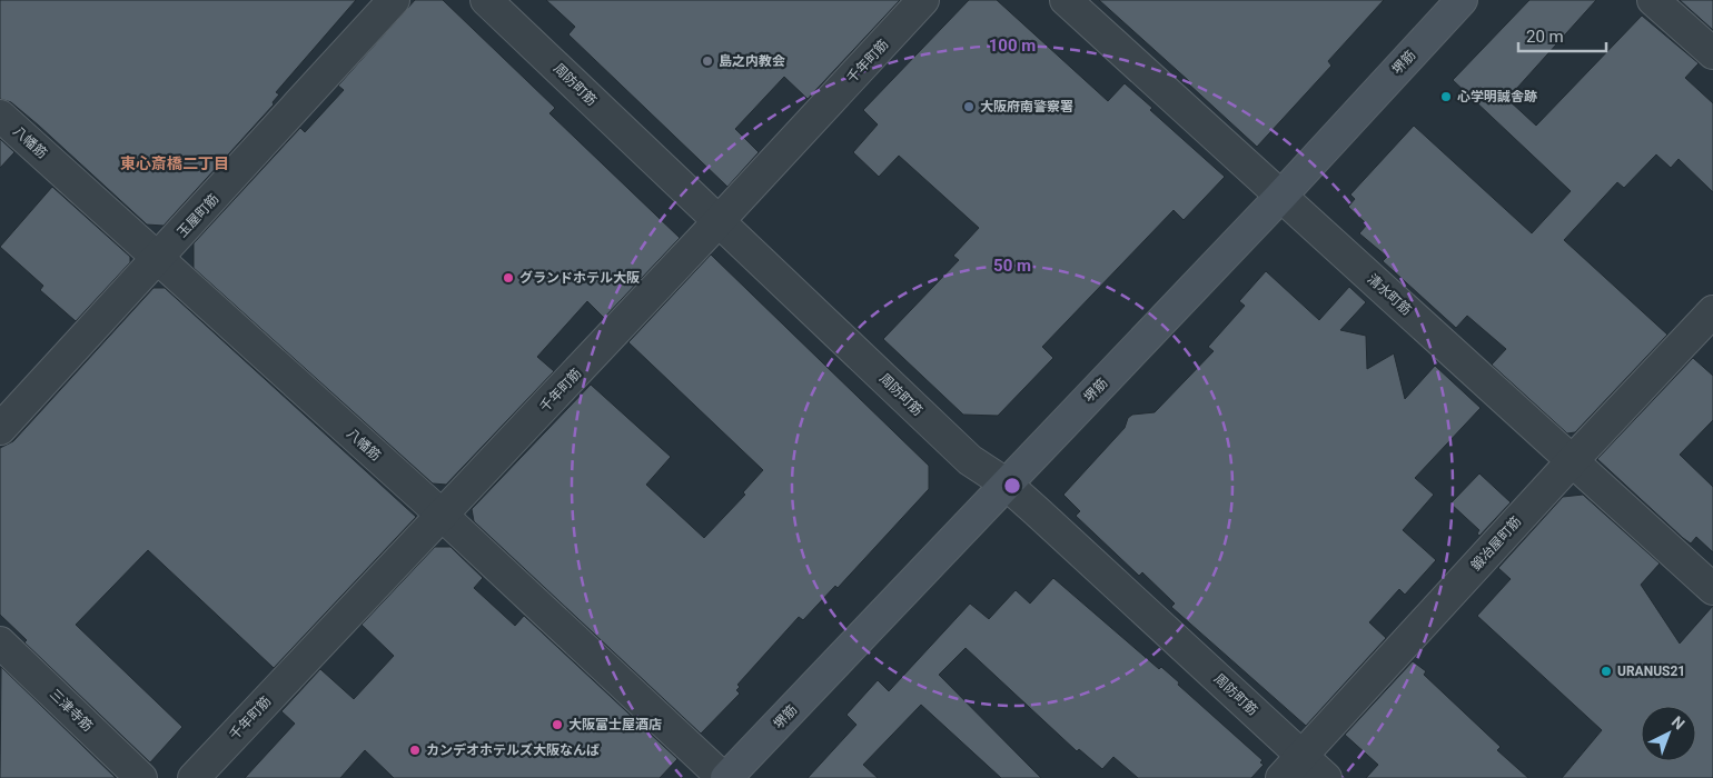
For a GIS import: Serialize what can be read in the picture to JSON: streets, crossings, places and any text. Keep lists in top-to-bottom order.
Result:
{
  "streets": {
    "main road": ["堺筋"],
    "street": [
      "千年町筋",
      "周防町筋",
      "八幡筋",
      "玉屋町筋",
      "清水町筋",
      "鍛冶屋町筋",
      "三津寺筋"
    ]
  },
  "crossings": [
    ["千年町筋", "周防町筋"],
    ["千年町筋", "八幡筋"],
    ["堺筋", "周防町筋"],
    ["堺筋", "八幡筋"],
    ["堺筋", "清水町筋"],
    ["周防町筋", "鍛冶屋町筋"],
    ["八幡筋", "玉屋町筋"],
    ["清水町筋", "鍛冶屋町筋"]
  ],
  "districts": ["東心斎橋二丁目"],
  "places": [
    "島之内教会",
    "心学明誠舎跡",
    "大阪府南警察署",
    "グランドホテル大阪",
    "URANUS21",
    "大阪富士屋酒店",
    "カンデオホテルズ大阪なんば"
  ],
  "scale_bar": "20 m",
  "north": "top right",
  "rings": ["100 m", "50 m"]
}
